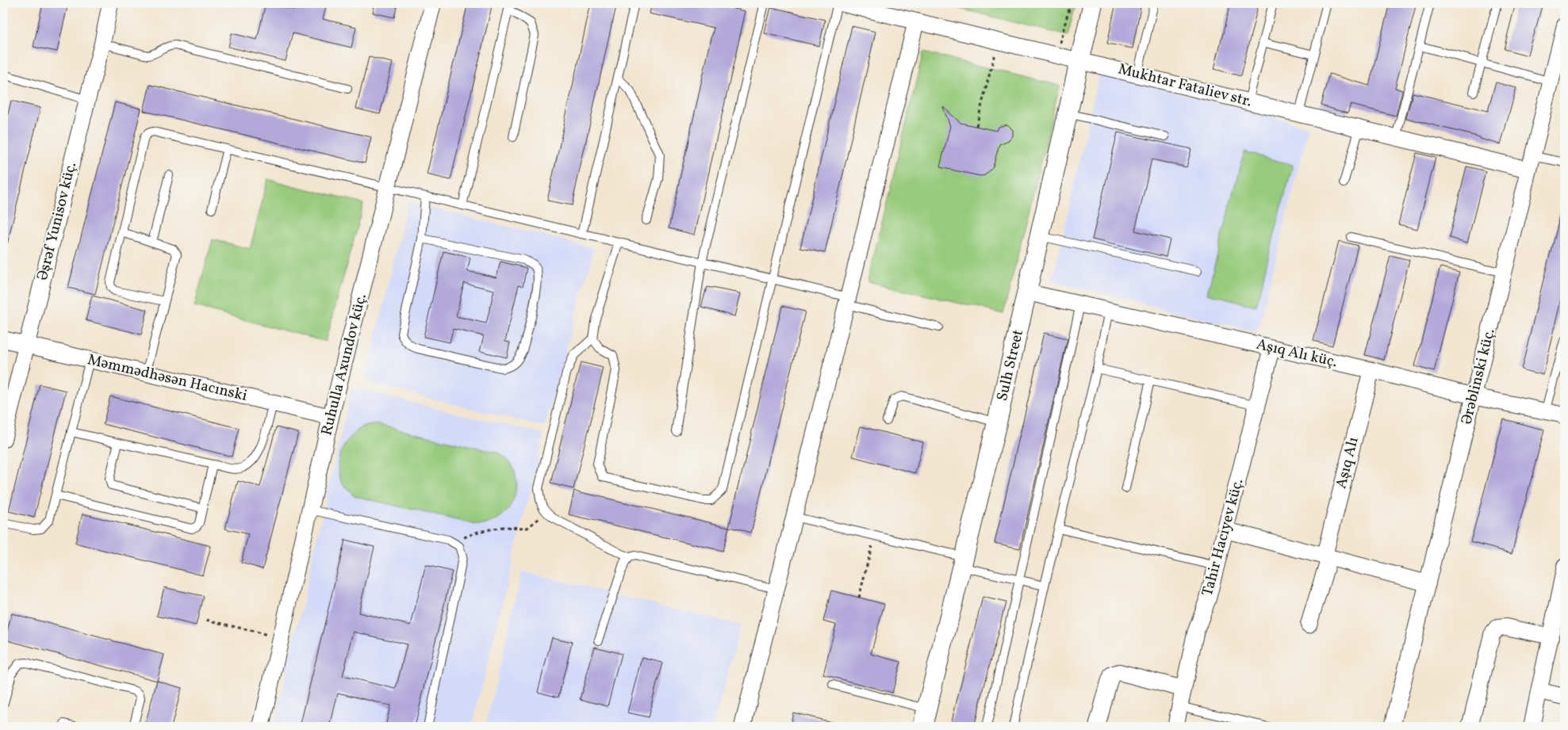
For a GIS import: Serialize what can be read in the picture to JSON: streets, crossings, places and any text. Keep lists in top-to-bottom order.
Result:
{
  "streets": {
    "street": [
      "Mukhtar Fataliev str.",
      "Əşrəf Yunisov küç.",
      "Aşıq Alı küç.",
      "Ruhulla Axundov küç.",
      "Sulh Street",
      "Ərəblinski küç.",
      "Məmmədhəsən Hacınski",
      "Aşıq Alı",
      "Tahir Hacıyev küç."
    ]
  },
  "crossings": [
    ["Mukhtar Fataliev str.", "Sulh Street"],
    ["Mukhtar Fataliev str.", "Ərəblinski küç."],
    ["Əşrəf Yunisov küç.", "Məmmədhəsən Hacınski"],
    ["Aşıq Alı küç.", "Sulh Street"],
    ["Aşıq Alı küç.", "Ərəblinski küç."],
    ["Aşıq Alı küç.", "Aşıq Alı"],
    ["Aşıq Alı küç.", "Tahir Hacıyev küç."],
    ["Ruhulla Axundov küç.", "Məmmədhəsən Hacınski"]
  ]
}
